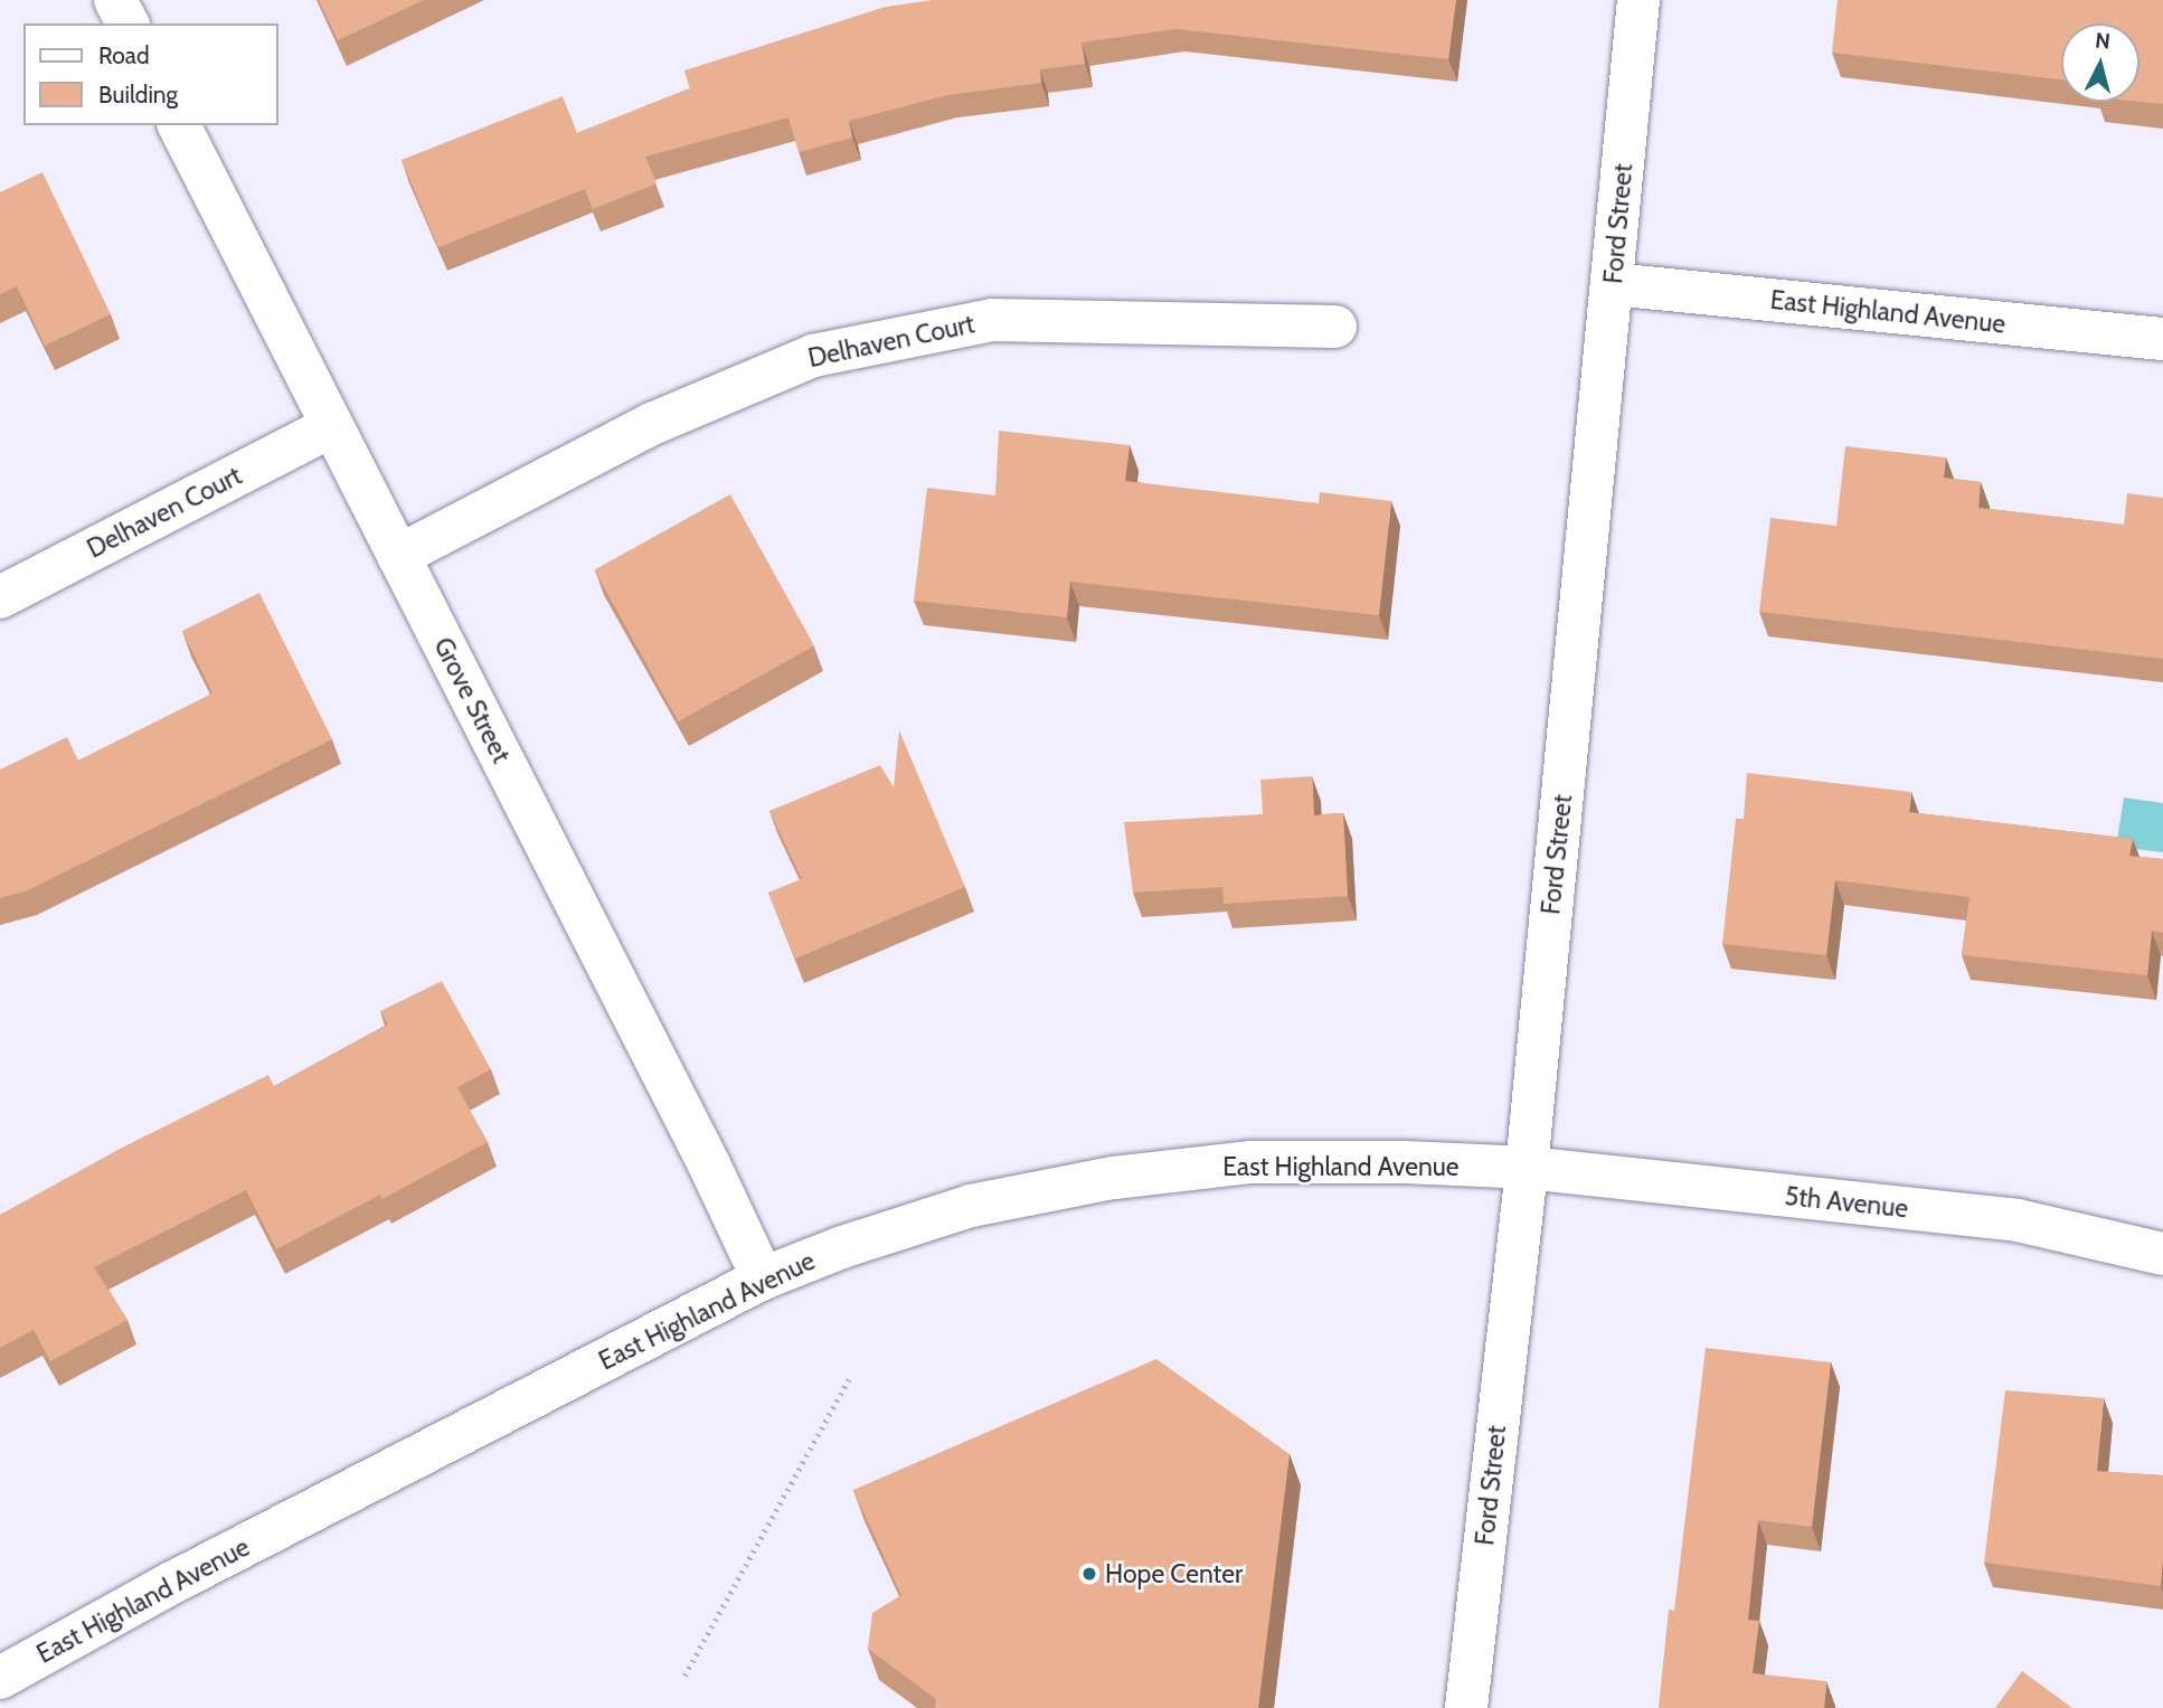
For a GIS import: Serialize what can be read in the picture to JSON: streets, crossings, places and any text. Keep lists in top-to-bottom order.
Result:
{
  "streets": {
    "main road": [
      "Ford Street",
      "East Highland Avenue",
      "Delhaven Court",
      "Grove Street",
      "5th Avenue"
    ]
  },
  "crossings": [
    ["Ford Street", "East Highland Avenue"],
    ["Ford Street", "5th Avenue"],
    ["East Highland Avenue", "Grove Street"],
    ["East Highland Avenue", "5th Avenue"],
    ["Delhaven Court", "Grove Street"]
  ],
  "places": ["Hope Center"],
  "legend": ["Road", "Building"],
  "north": "top"
}
